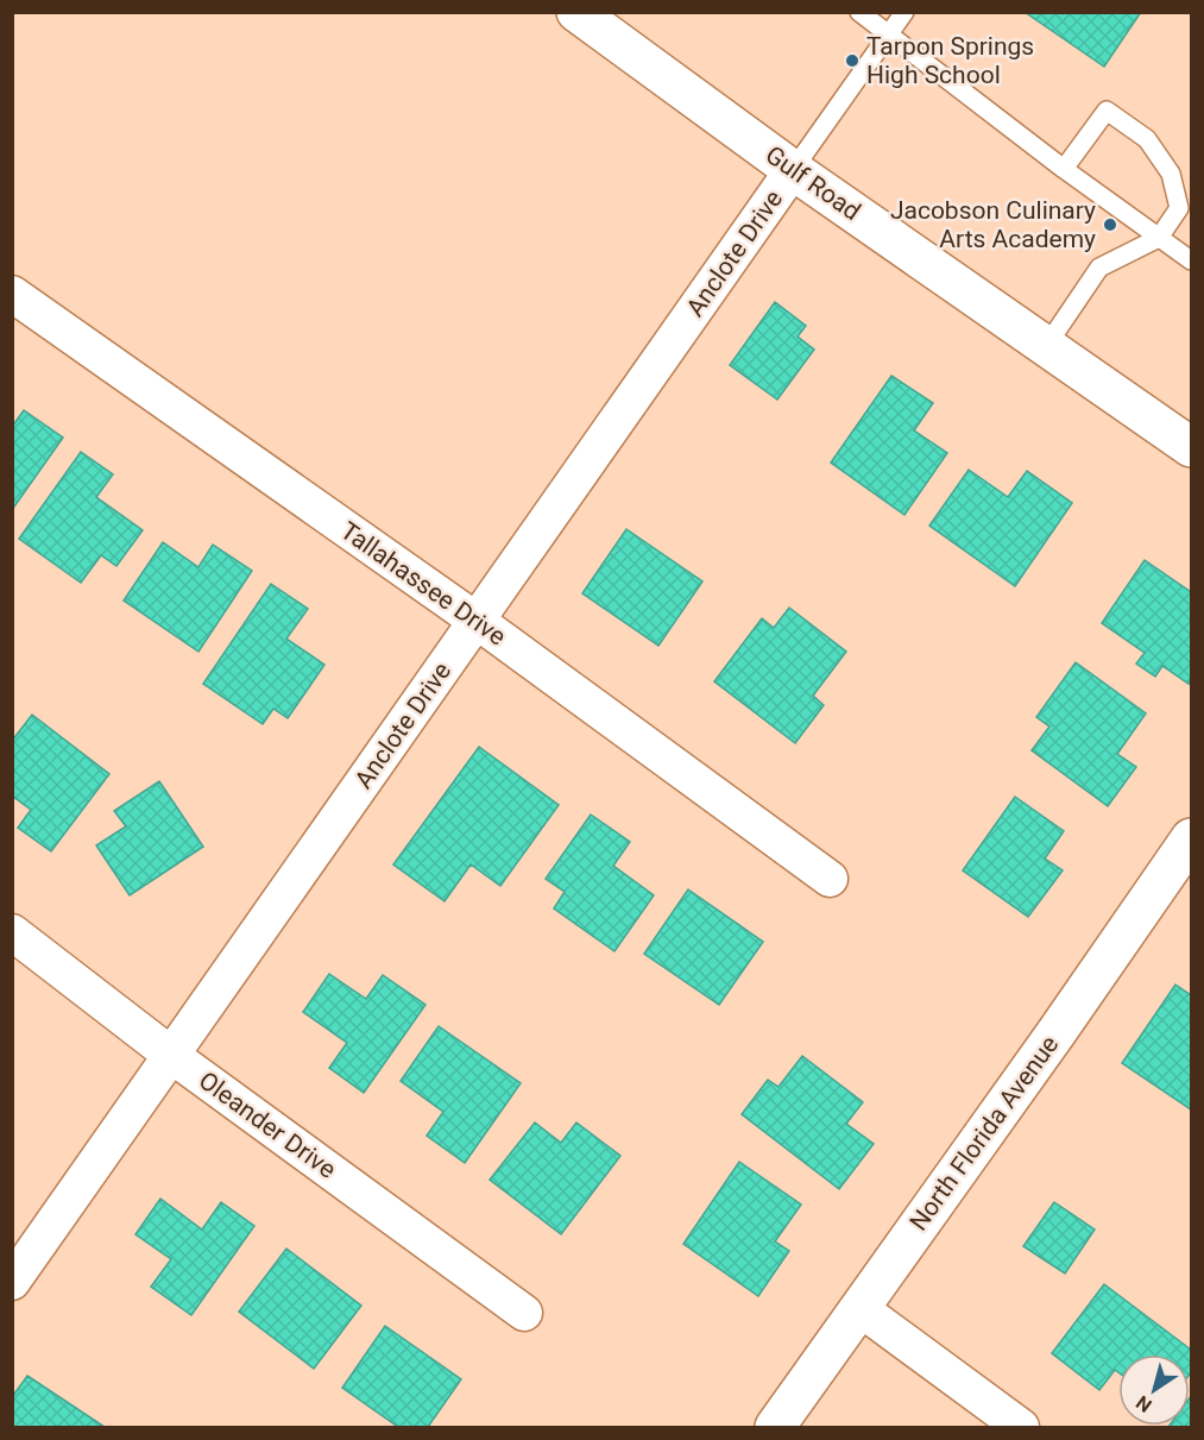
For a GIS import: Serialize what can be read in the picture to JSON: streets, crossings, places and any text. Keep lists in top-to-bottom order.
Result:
{
  "streets": {
    "street": [
      "Gulf Road",
      "Anclote Drive",
      "Tallahassee Drive",
      "Oleander Drive",
      "North Florida Avenue"
    ]
  },
  "crossings": [
    ["Gulf Road", "Anclote Drive"],
    ["Anclote Drive", "Tallahassee Drive"],
    ["Anclote Drive", "Oleander Drive"]
  ],
  "places": ["Tarpon Springs High School", "Jacobson Culinary Arts Academy"],
  "north": "bottom left"
}
